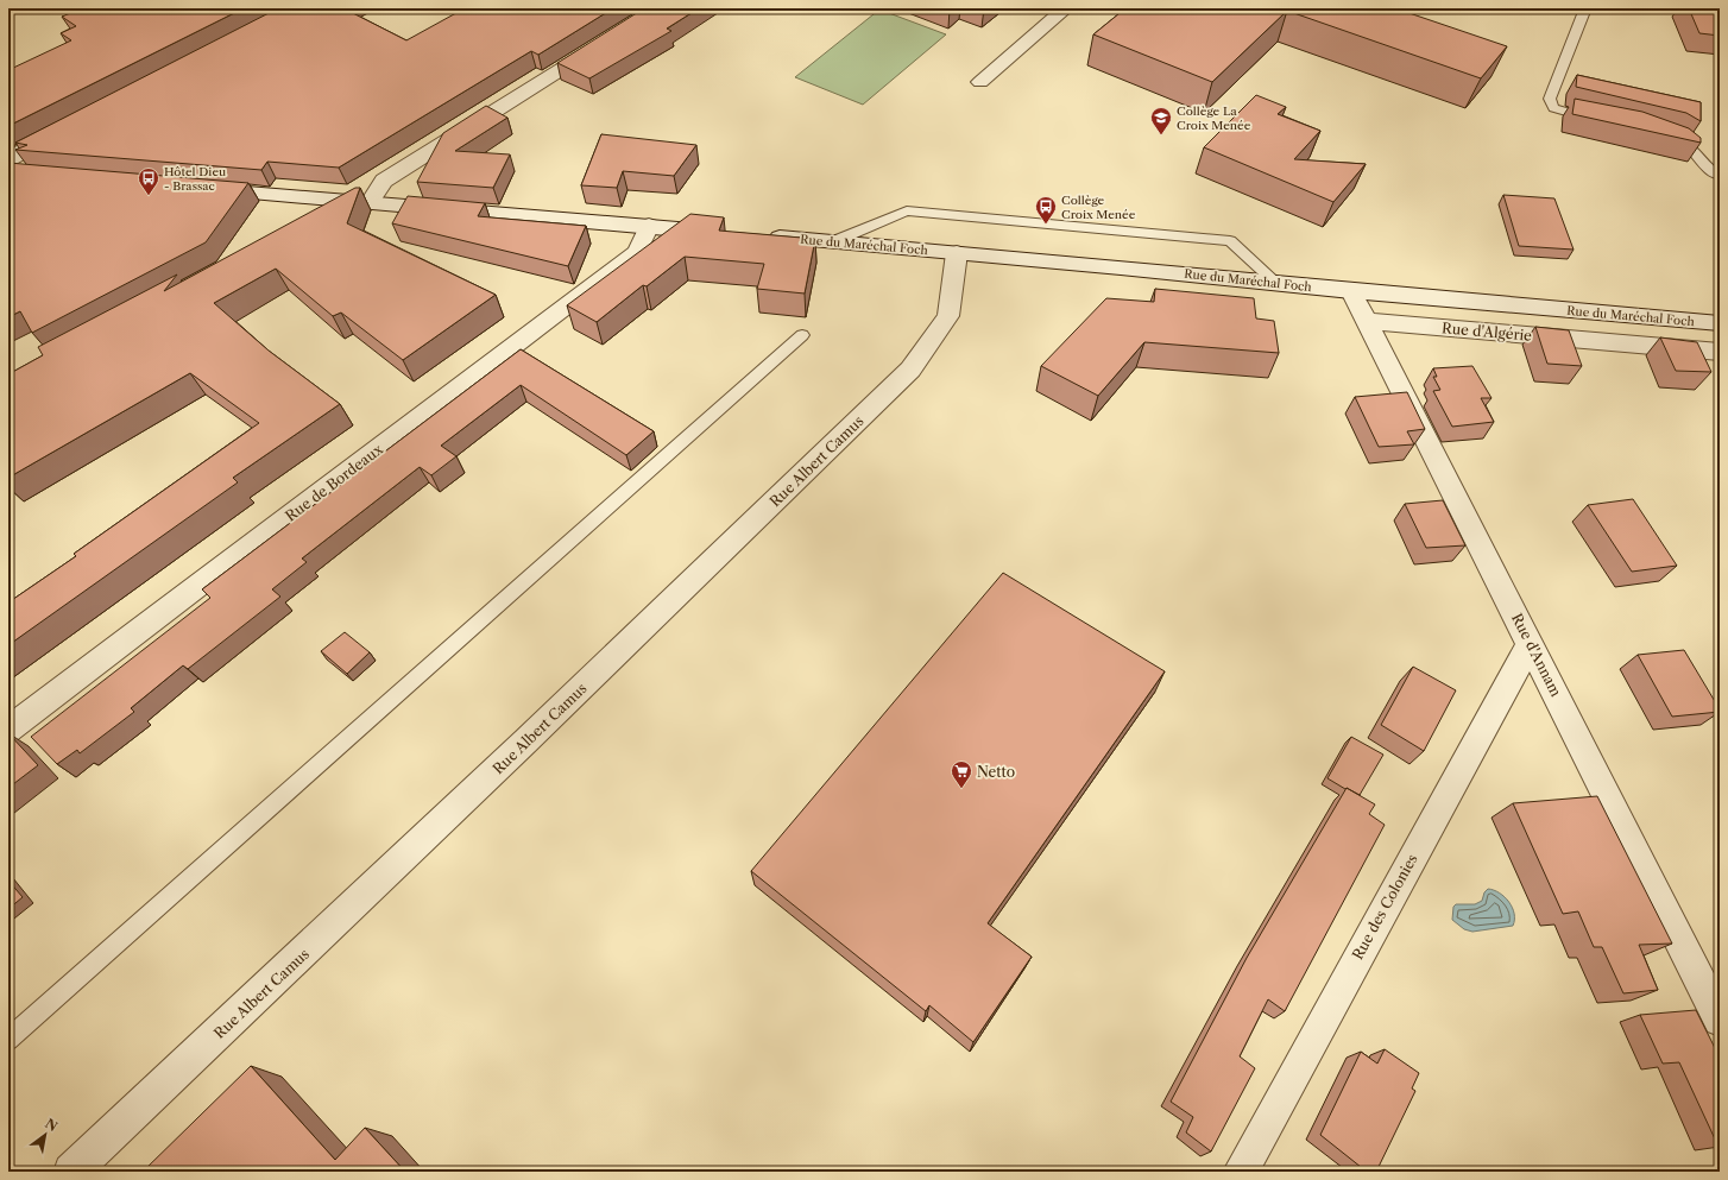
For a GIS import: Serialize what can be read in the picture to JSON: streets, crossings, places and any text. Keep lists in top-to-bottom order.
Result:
{
  "streets": {
    "street": [
      "Rue du Maréchal Foch",
      "Rue d'Algérie",
      "Rue Albert Camus",
      "Rue de Bordeaux",
      "Rue d'Annam",
      "Rue des Colonies"
    ]
  },
  "crossings": [
    ["Rue du Maréchal Foch", "Rue Albert Camus"],
    ["Rue du Maréchal Foch", "Rue d'Annam"],
    ["Rue d'Algérie", "Rue d'Annam"],
    ["Rue d'Annam", "Rue des Colonies"]
  ],
  "places": {
    "school or university": ["Collège La Croix Menée"],
    "bus stop": ["Hôtel Dieu - Brassac", "Collège Croix Menée"],
    "supermarket": ["Netto"]
  },
  "north": "top right"
}
